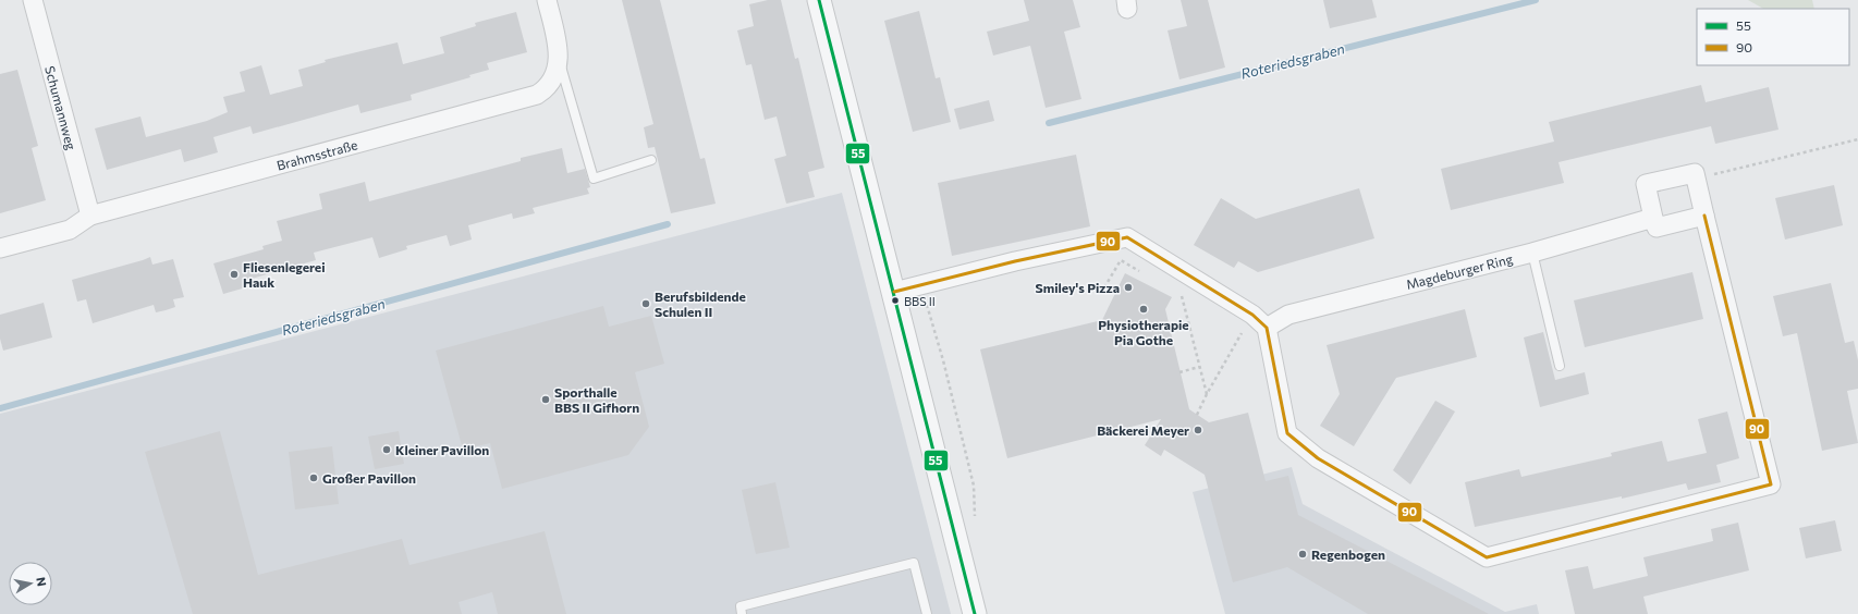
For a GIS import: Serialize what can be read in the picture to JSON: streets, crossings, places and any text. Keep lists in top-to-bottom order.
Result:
{
  "streets": {
    "street": ["Schumannweg", "Brahmsstraße", "Magdeburger Ring"]
  },
  "crossings": [
    ["Schumannweg", "Brahmsstraße"]
  ],
  "water": ["Roteriedsgraben"],
  "places": [
    "Fliesenlegerei Hauk",
    "Smiley's Pizza",
    "BBS II",
    "Berufsbildende Schulen II",
    "Physiotherapie Pia Gothe",
    "Sporthalle BBS II Gifhorn",
    "Bäckerei Meyer",
    "Kleiner Pavillon",
    "Großer Pavillon",
    "Regenbogen"
  ],
  "lines": ["transit line 55", "transit line 90"],
  "legend": ["55", "90"],
  "north": "right"
}
